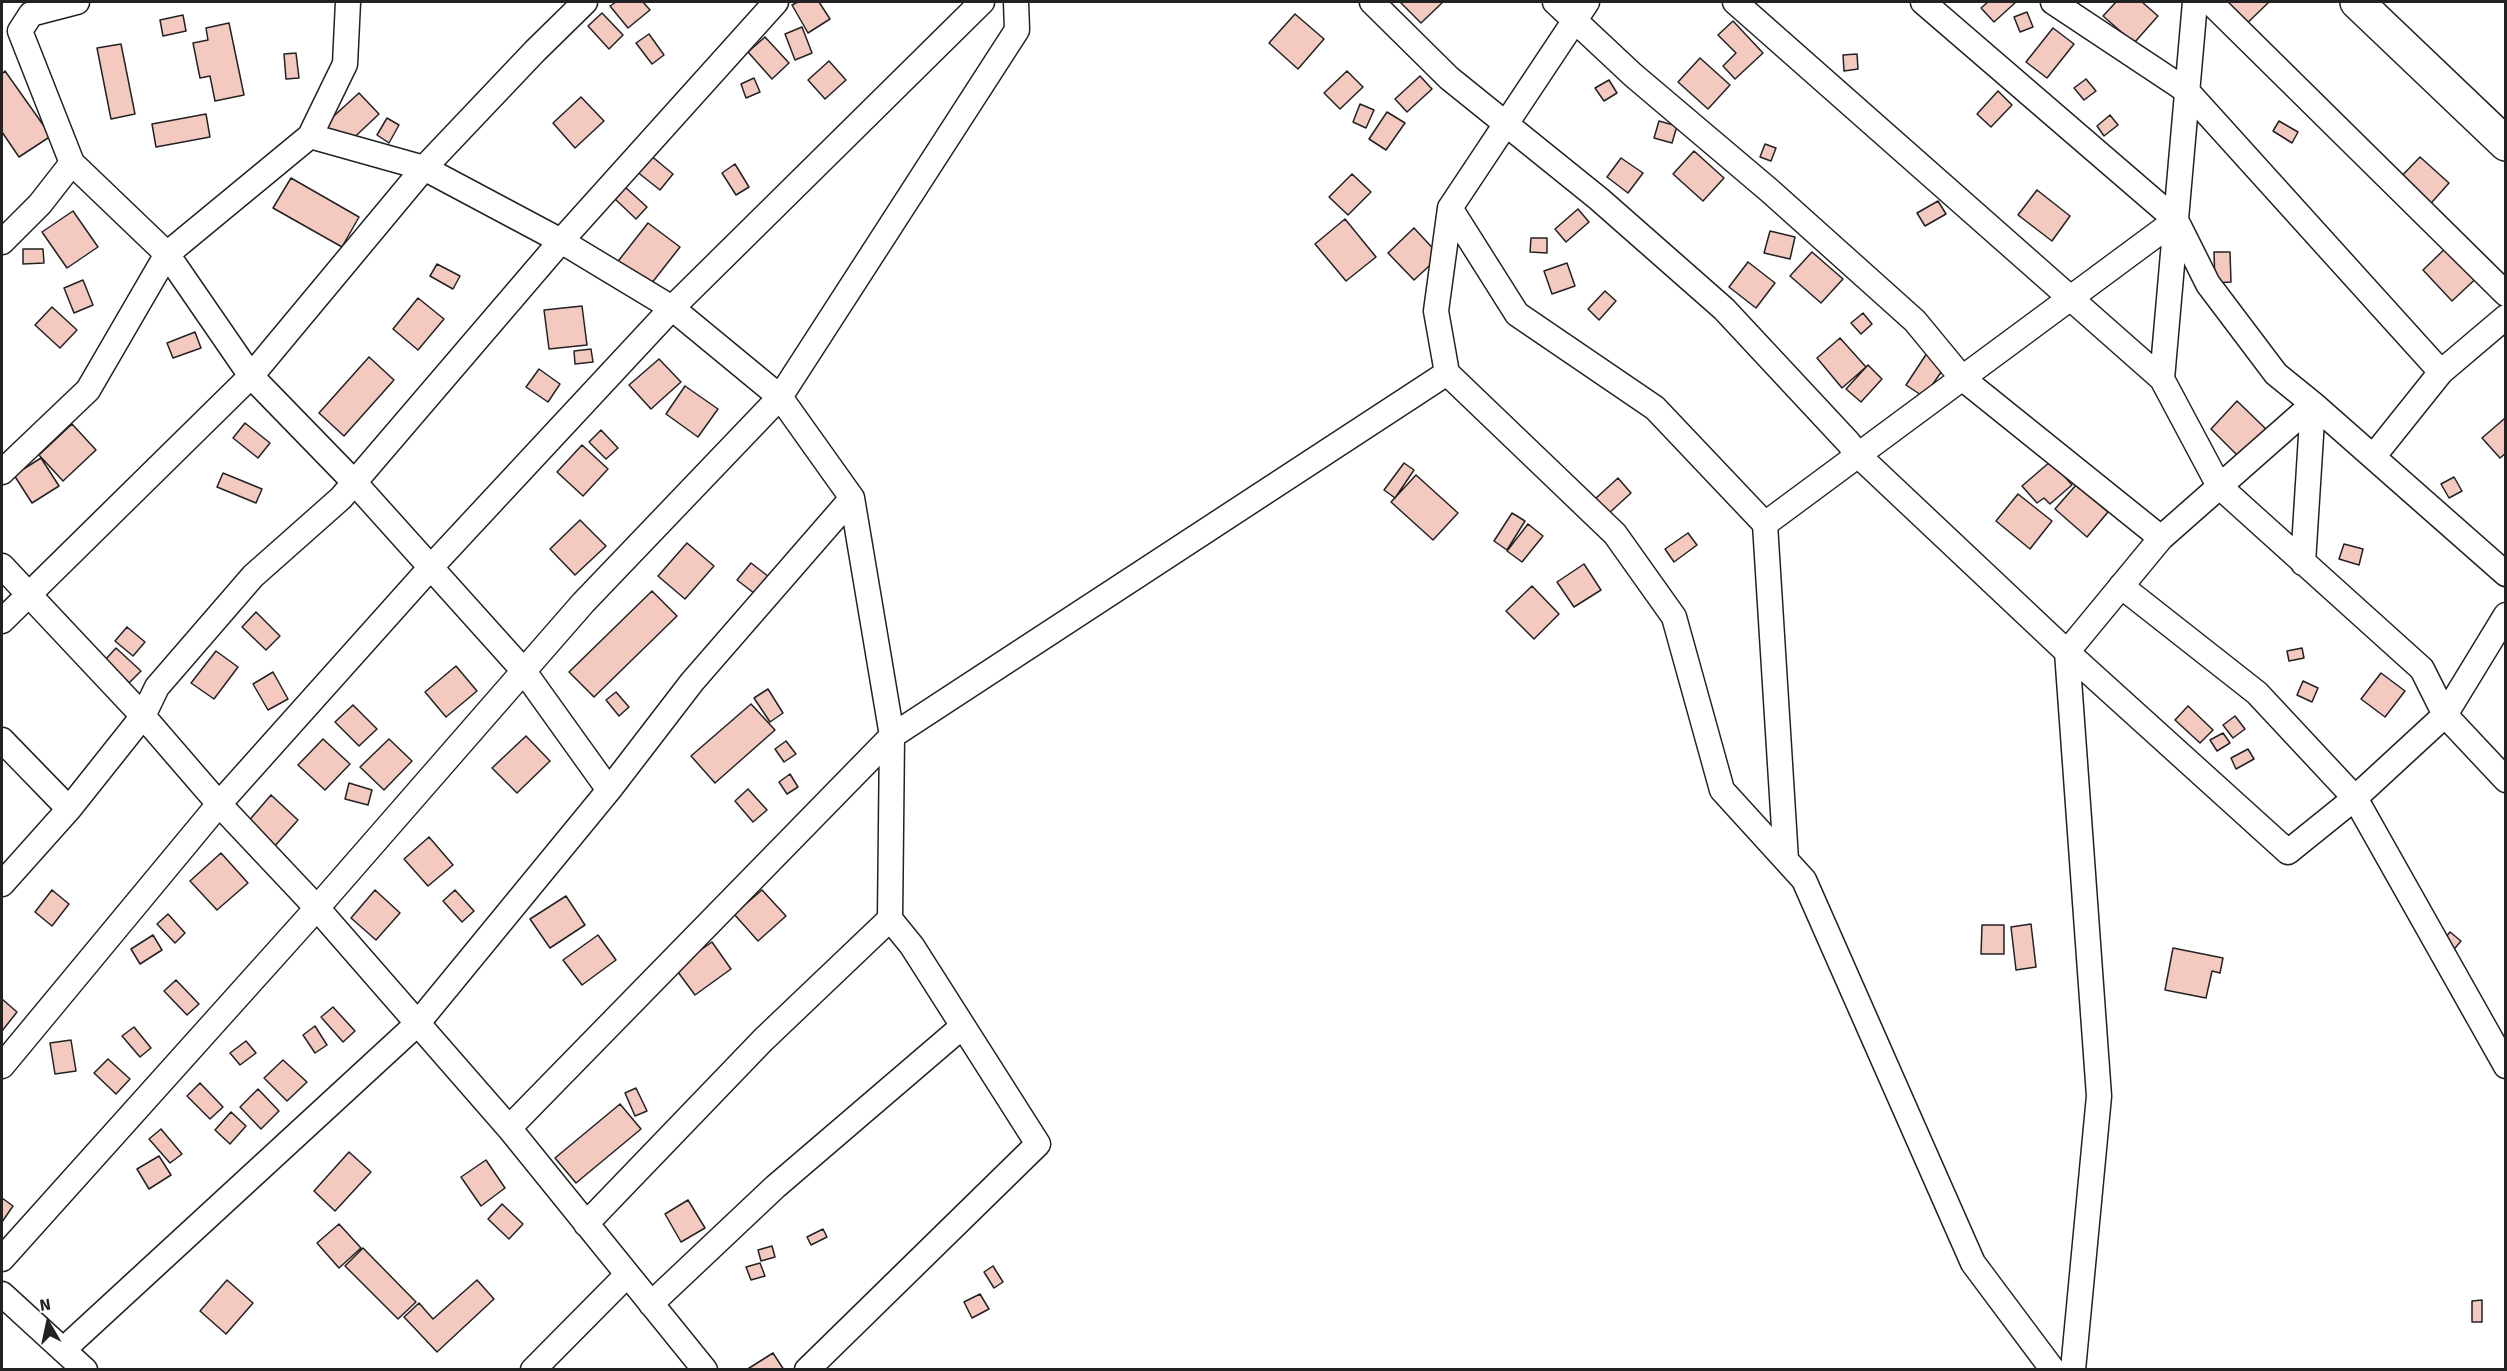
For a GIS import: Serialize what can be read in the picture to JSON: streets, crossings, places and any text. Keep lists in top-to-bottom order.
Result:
{
  "north": "top"
}
